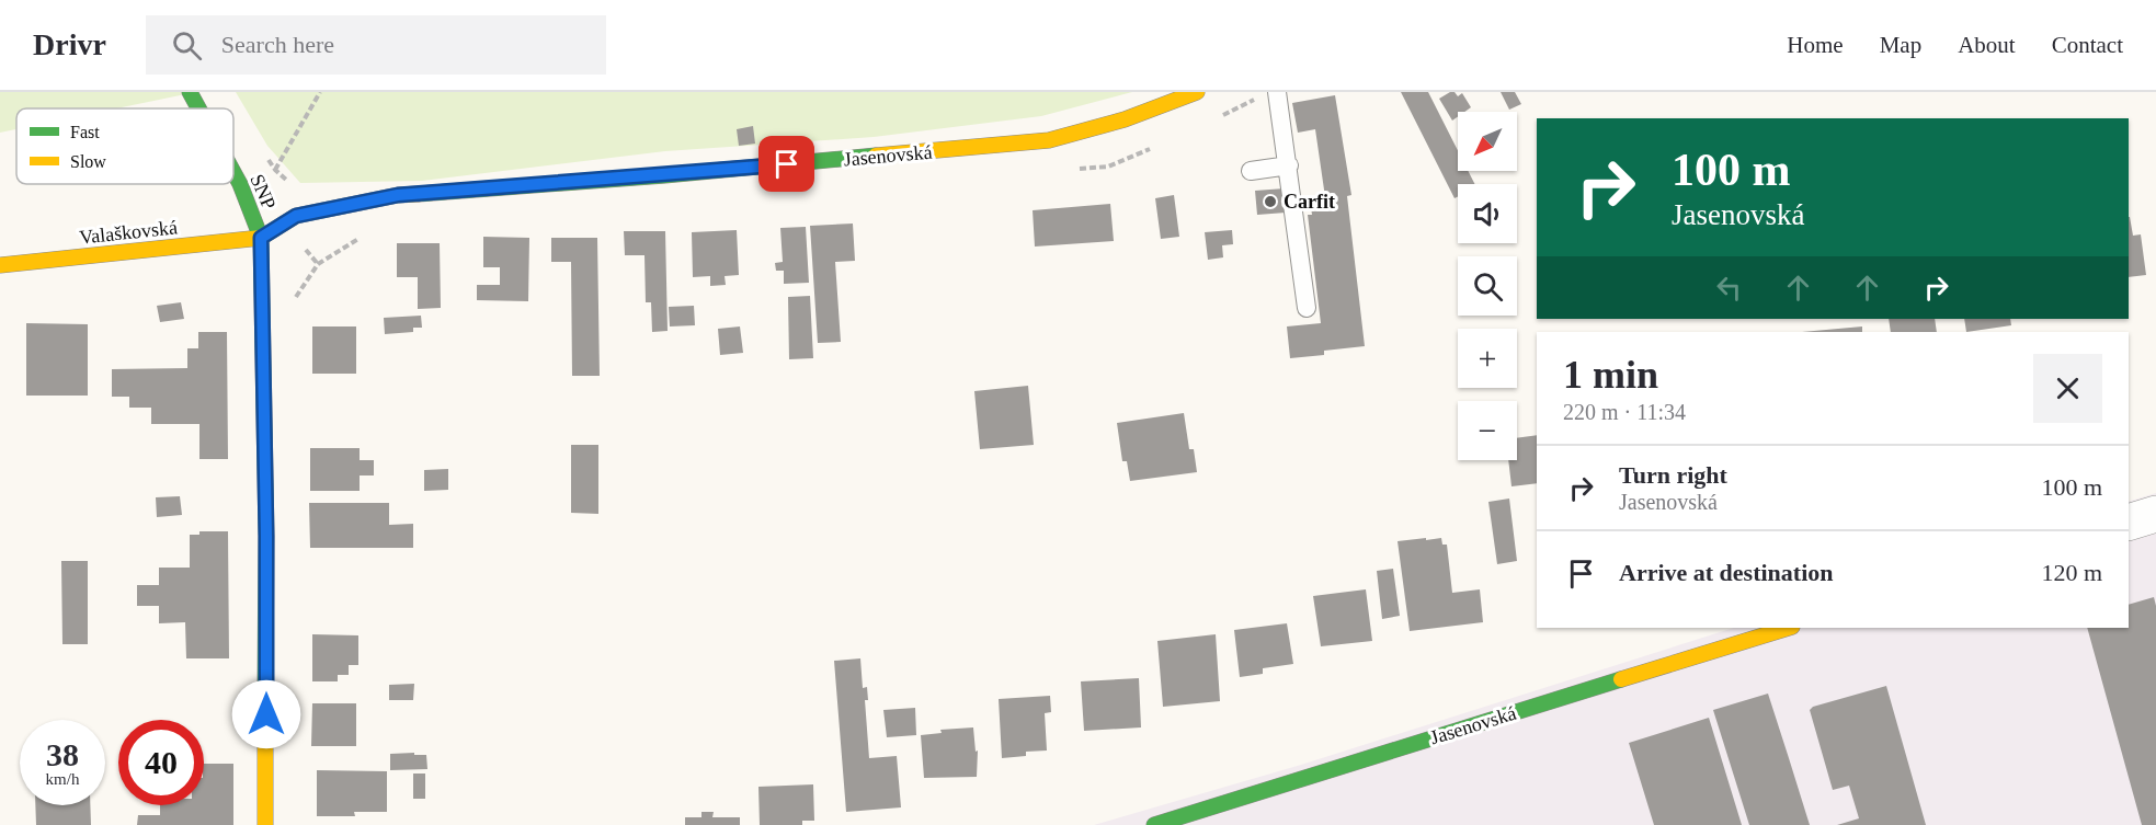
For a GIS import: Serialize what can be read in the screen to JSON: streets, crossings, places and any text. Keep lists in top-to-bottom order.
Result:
{
  "streets": {
    "street": ["Jasenovská", "SNP", "Valaškovská"]
  },
  "crossings": [
    ["Jasenovská", "SNP"],
    ["Jasenovská", "Valaškovská"],
    ["SNP", "Valaškovská"]
  ],
  "places": ["Carfit"],
  "legend": ["Fast", "Slow"],
  "north": "bottom left",
  "page": {
    "header": "Drivr",
    "search": "Search here",
    "nav": [
      "Home",
      "Map",
      "About",
      "Contact"
    ],
    "map_buttons": ["+", "−"],
    "turn": ["100 m", "Jasenovská"],
    "heading": ["1 min", "220 m · 11:34"],
    "list": [
      {
        "name": "Turn right",
        "note": "Jasenovská",
        "value": "100 m"
      },
      {
        "name": "Arrive at destination",
        "value": "120 m"
      }
    ],
    "speed": "38 km/h",
    "limit": "40"
  }
}
